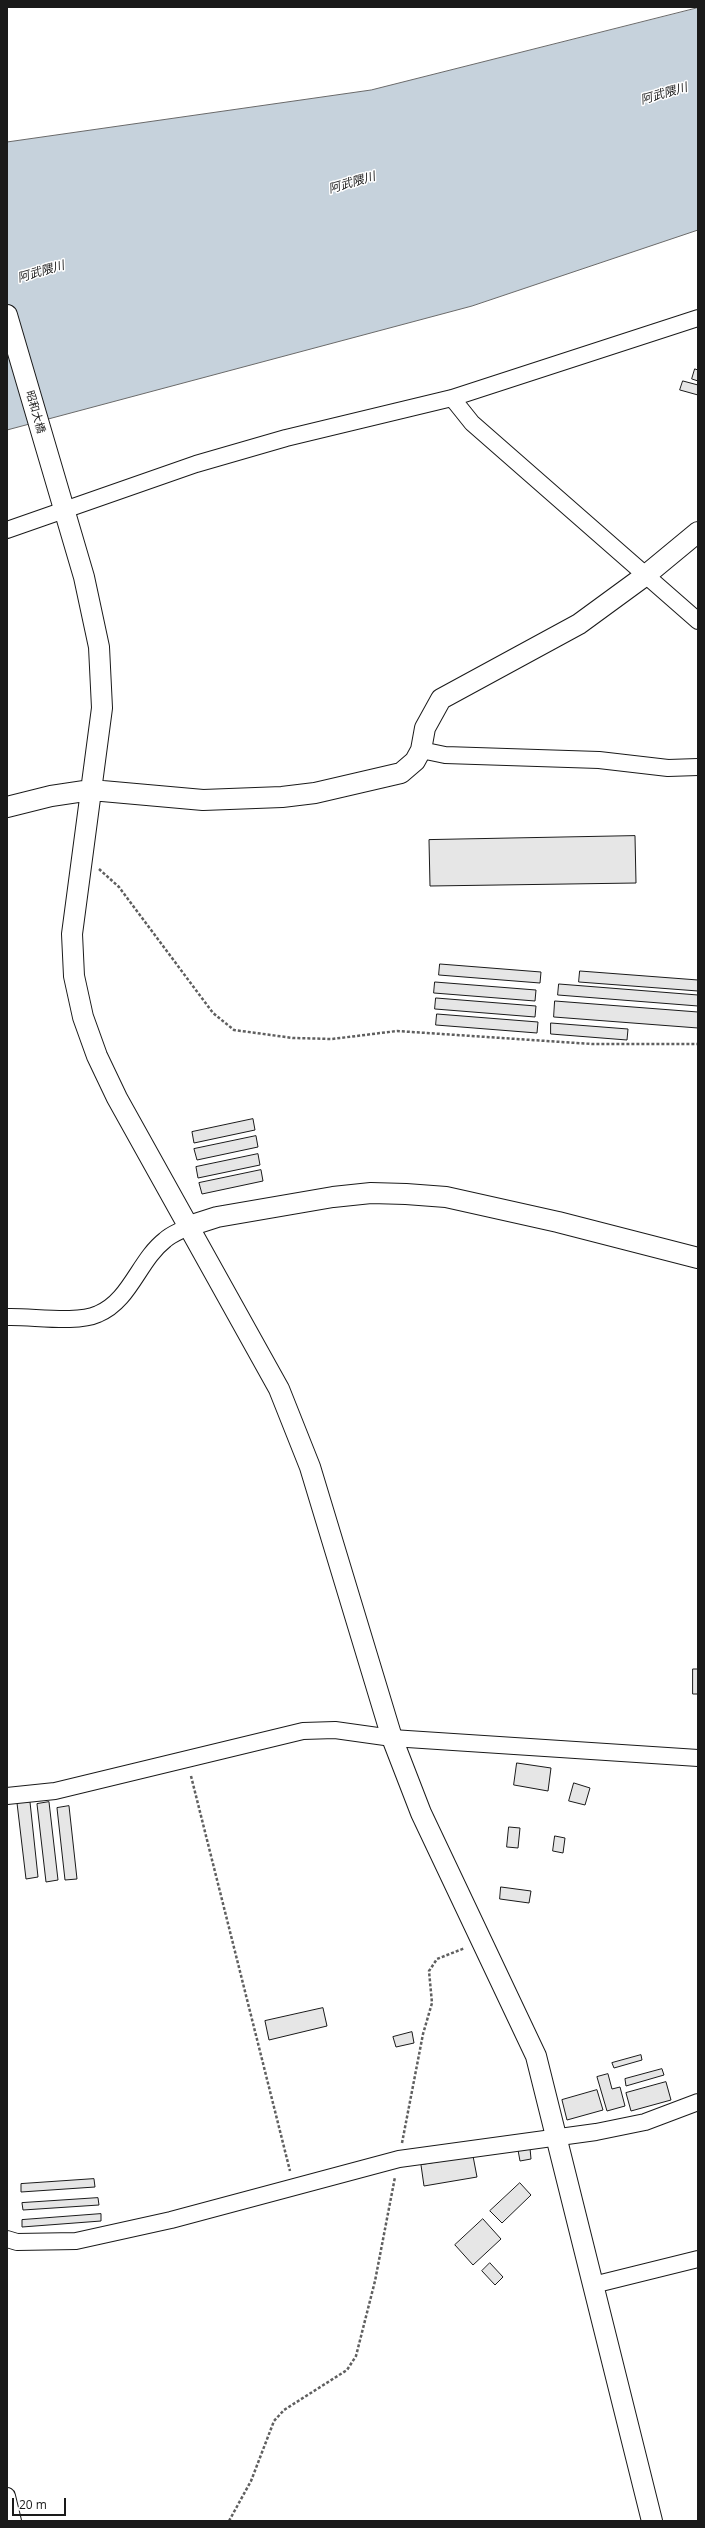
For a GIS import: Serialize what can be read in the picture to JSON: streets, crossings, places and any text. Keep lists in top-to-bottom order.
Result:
{
  "streets": {
    "street": ["昭和大橋"]
  },
  "water": ["阿武隈川"],
  "scale_bar": "20 m"
}
